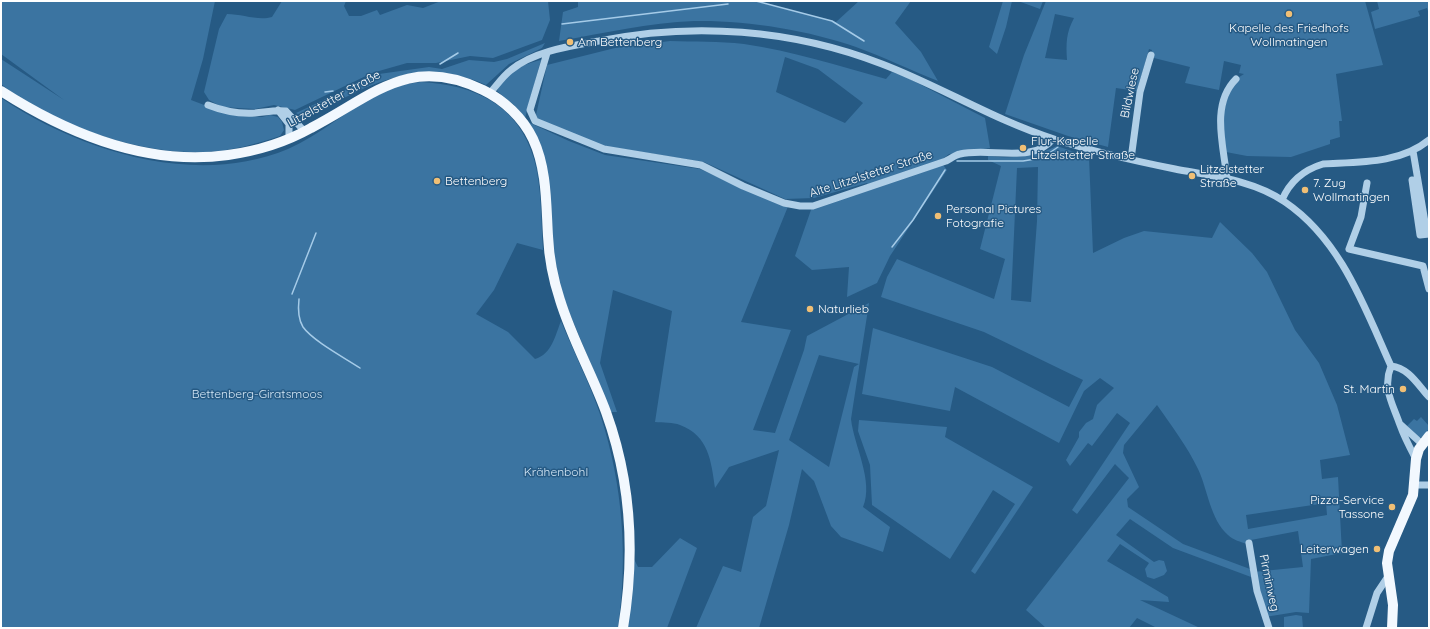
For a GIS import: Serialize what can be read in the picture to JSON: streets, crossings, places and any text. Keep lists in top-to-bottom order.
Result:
{
  "streets": {
    "main road": ["Litzelstetter Straße"],
    "street": ["Bildwiese", "Alte Litzelstetter Straße", "Pirminweg"]
  },
  "parks": ["Bettenberg-Giratsmoos", "Krähenbohl"],
  "places": [
    "Kapelle des Friedhofs Wollmatingen",
    "Am Bettenberg",
    "Flur-Kapelle Litzelstetter Straße",
    "Litzelstetter Straße",
    "Bettenberg",
    "7. Zug Wollmatingen",
    "Personal Pictures Fotografie",
    "Naturlieb",
    "St. Martin",
    "Pizza-Service Tassone",
    "Leiterwagen"
  ]
}
